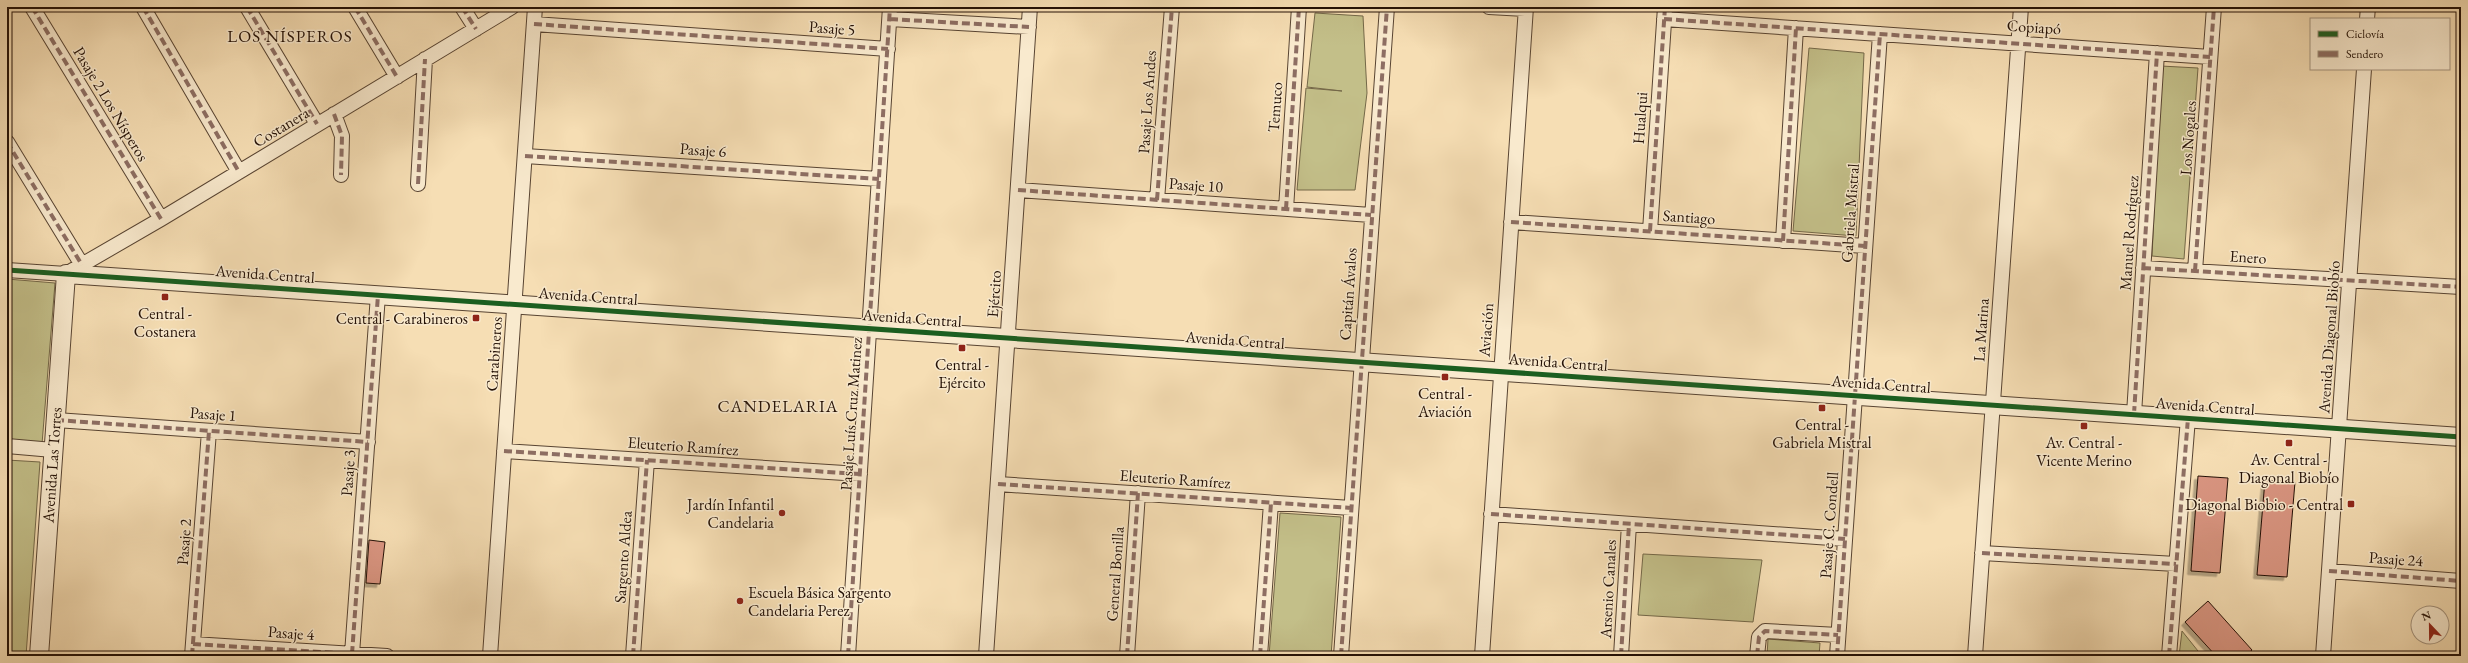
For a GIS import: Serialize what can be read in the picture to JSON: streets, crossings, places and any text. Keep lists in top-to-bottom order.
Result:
{
  "streets": {
    "street": [
      "Copiapó",
      "Pasaje 5",
      "Pasaje Los Andes",
      "Pasaje 2 Los Nísperos",
      "Temuco",
      "Hualqui",
      "Costanera",
      "Los Nogales",
      "Pasaje 6",
      "Pasaje 10",
      "Gabriela Mistral",
      "Santiago",
      "Manuel Rodríguez",
      "Enero",
      "Avenida Central",
      "Ejército",
      "Capitán Ávalos",
      "Aviación",
      "La Marina",
      "Avenida Diagonal Biobío",
      "Carabineros",
      "Pasaje 1",
      "Pasaje Luís Cruz Matinez",
      "Eleuterio Ramírez",
      "Avenida Las Torres",
      "Pasaje 3",
      "Pasaje C. Condell",
      "Pasaje 2",
      "Sargento Aldea",
      "Pasaje 24",
      "General Bonilla",
      "Arsenio Canales",
      "Pasaje 4"
    ]
  },
  "crossings": [
    ["Copiapó", "Hualqui"],
    ["Copiapó", "Los Nogales"],
    ["Copiapó", "Gabriela Mistral"],
    ["Copiapó", "Manuel Rodríguez"],
    ["Copiapó", "La Marina"],
    ["Pasaje 5", "Carabineros"],
    ["Pasaje 5", "Pasaje Luís Cruz Matinez"],
    ["Pasaje Los Andes", "Pasaje 10"],
    ["Pasaje 2 Los Nísperos", "Costanera"],
    ["Temuco", "Pasaje 10"],
    ["Hualqui", "Santiago"],
    ["Costanera", "Avenida Central"],
    ["Costanera", "Avenida Las Torres"],
    ["Los Nogales", "Enero"],
    ["Pasaje 6", "Carabineros"],
    ["Pasaje 6", "Pasaje Luís Cruz Matinez"],
    ["Pasaje 10", "Ejército"],
    ["Pasaje 10", "Capitán Ávalos"],
    ["Gabriela Mistral", "Santiago"],
    ["Gabriela Mistral", "Avenida Central"],
    ["Gabriela Mistral", "Pasaje C. Condell"],
    ["Santiago", "Aviación"],
    ["Manuel Rodríguez", "Enero"],
    ["Manuel Rodríguez", "Avenida Central"],
    ["Enero", "Avenida Diagonal Biobío"],
    ["Avenida Central", "Ejército"],
    ["Avenida Central", "Capitán Ávalos"],
    ["Avenida Central", "Aviación"],
    ["Avenida Central", "La Marina"],
    ["Avenida Central", "Avenida Diagonal Biobío"],
    ["Avenida Central", "Carabineros"],
    ["Avenida Central", "Pasaje Luís Cruz Matinez"],
    ["Avenida Central", "Avenida Las Torres"],
    ["Avenida Central", "Pasaje 3"],
    ["Avenida Central", "Pasaje C. Condell"],
    ["Ejército", "Eleuterio Ramírez"],
    ["Capitán Ávalos", "Eleuterio Ramírez"],
    ["Avenida Diagonal Biobío", "Pasaje 24"],
    ["Carabineros", "Eleuterio Ramírez"],
    ["Pasaje 1", "Avenida Las Torres"],
    ["Pasaje 1", "Pasaje 3"],
    ["Pasaje 1", "Pasaje 2"],
    ["Pasaje Luís Cruz Matinez", "Eleuterio Ramírez"],
    ["Eleuterio Ramírez", "Sargento Aldea"],
    ["Eleuterio Ramírez", "General Bonilla"],
    ["Pasaje 3", "Pasaje 4"],
    ["Pasaje 2", "Pasaje 4"]
  ],
  "districts": ["LOS NÍSPEROS", "CANDELARIA"],
  "places": {
    "transit": [
      "Central - Costanera",
      "Central - Carabineros",
      "Central - Ejército",
      "Central - Aviación",
      "Central - Gabriela Mistral",
      "Av. Central - Vicente Merino",
      "Av. Central - Diagonal Biobío",
      "Diagonal Biobio - Central"
    ],
    "other": ["Jardín Infantil Candelaria", "Escuela Básica Sargento Candelaria Perez"]
  },
  "legend": ["Ciclovía", "Sendero"],
  "north": "top"
}
